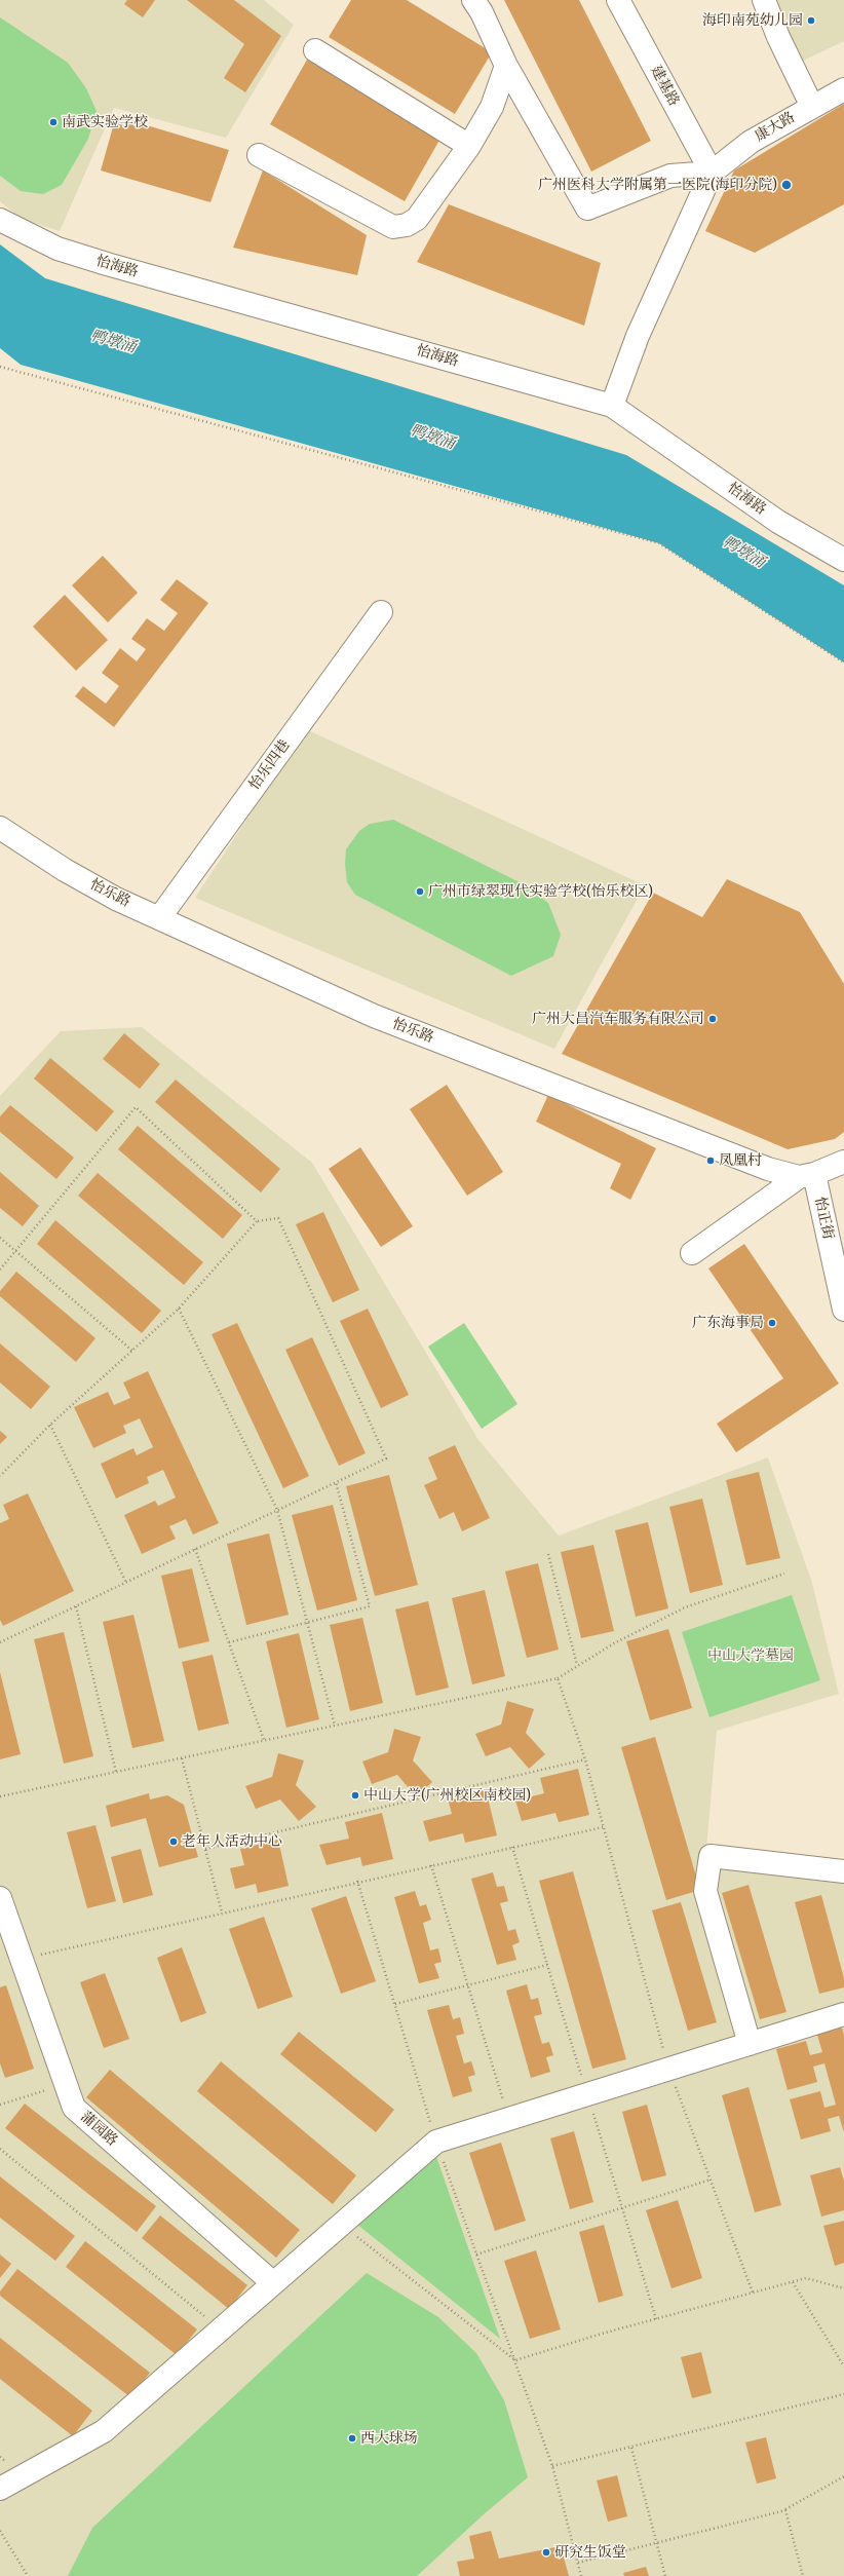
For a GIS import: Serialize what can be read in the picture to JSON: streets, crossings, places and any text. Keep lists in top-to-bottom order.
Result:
{
  "streets": {
    "street": [
      "建基路",
      "康大路",
      "怡海路",
      "怡乐四巷",
      "怡乐路",
      "怡正街",
      "蒲园路"
    ]
  },
  "crossings": [
    ["建基路", "康大路"],
    ["怡乐四巷", "怡乐路"],
    ["怡乐路", "怡正街"]
  ],
  "water": ["鸭墩涌"],
  "parks": ["中山大学墓园"],
  "places": [
    "海印南苑幼儿园",
    "南武实验学校",
    "广州医科大学附属第一医院(海印分院)",
    "广州市绿翠现代实验学校(怡乐校区)",
    "广州大昌汽车服务有限公司",
    "凤凰村",
    "广东海事局",
    "中山大学(广州校区南校园)",
    "老年人活动中心",
    "西大球场",
    "研究生饭堂"
  ]
}
